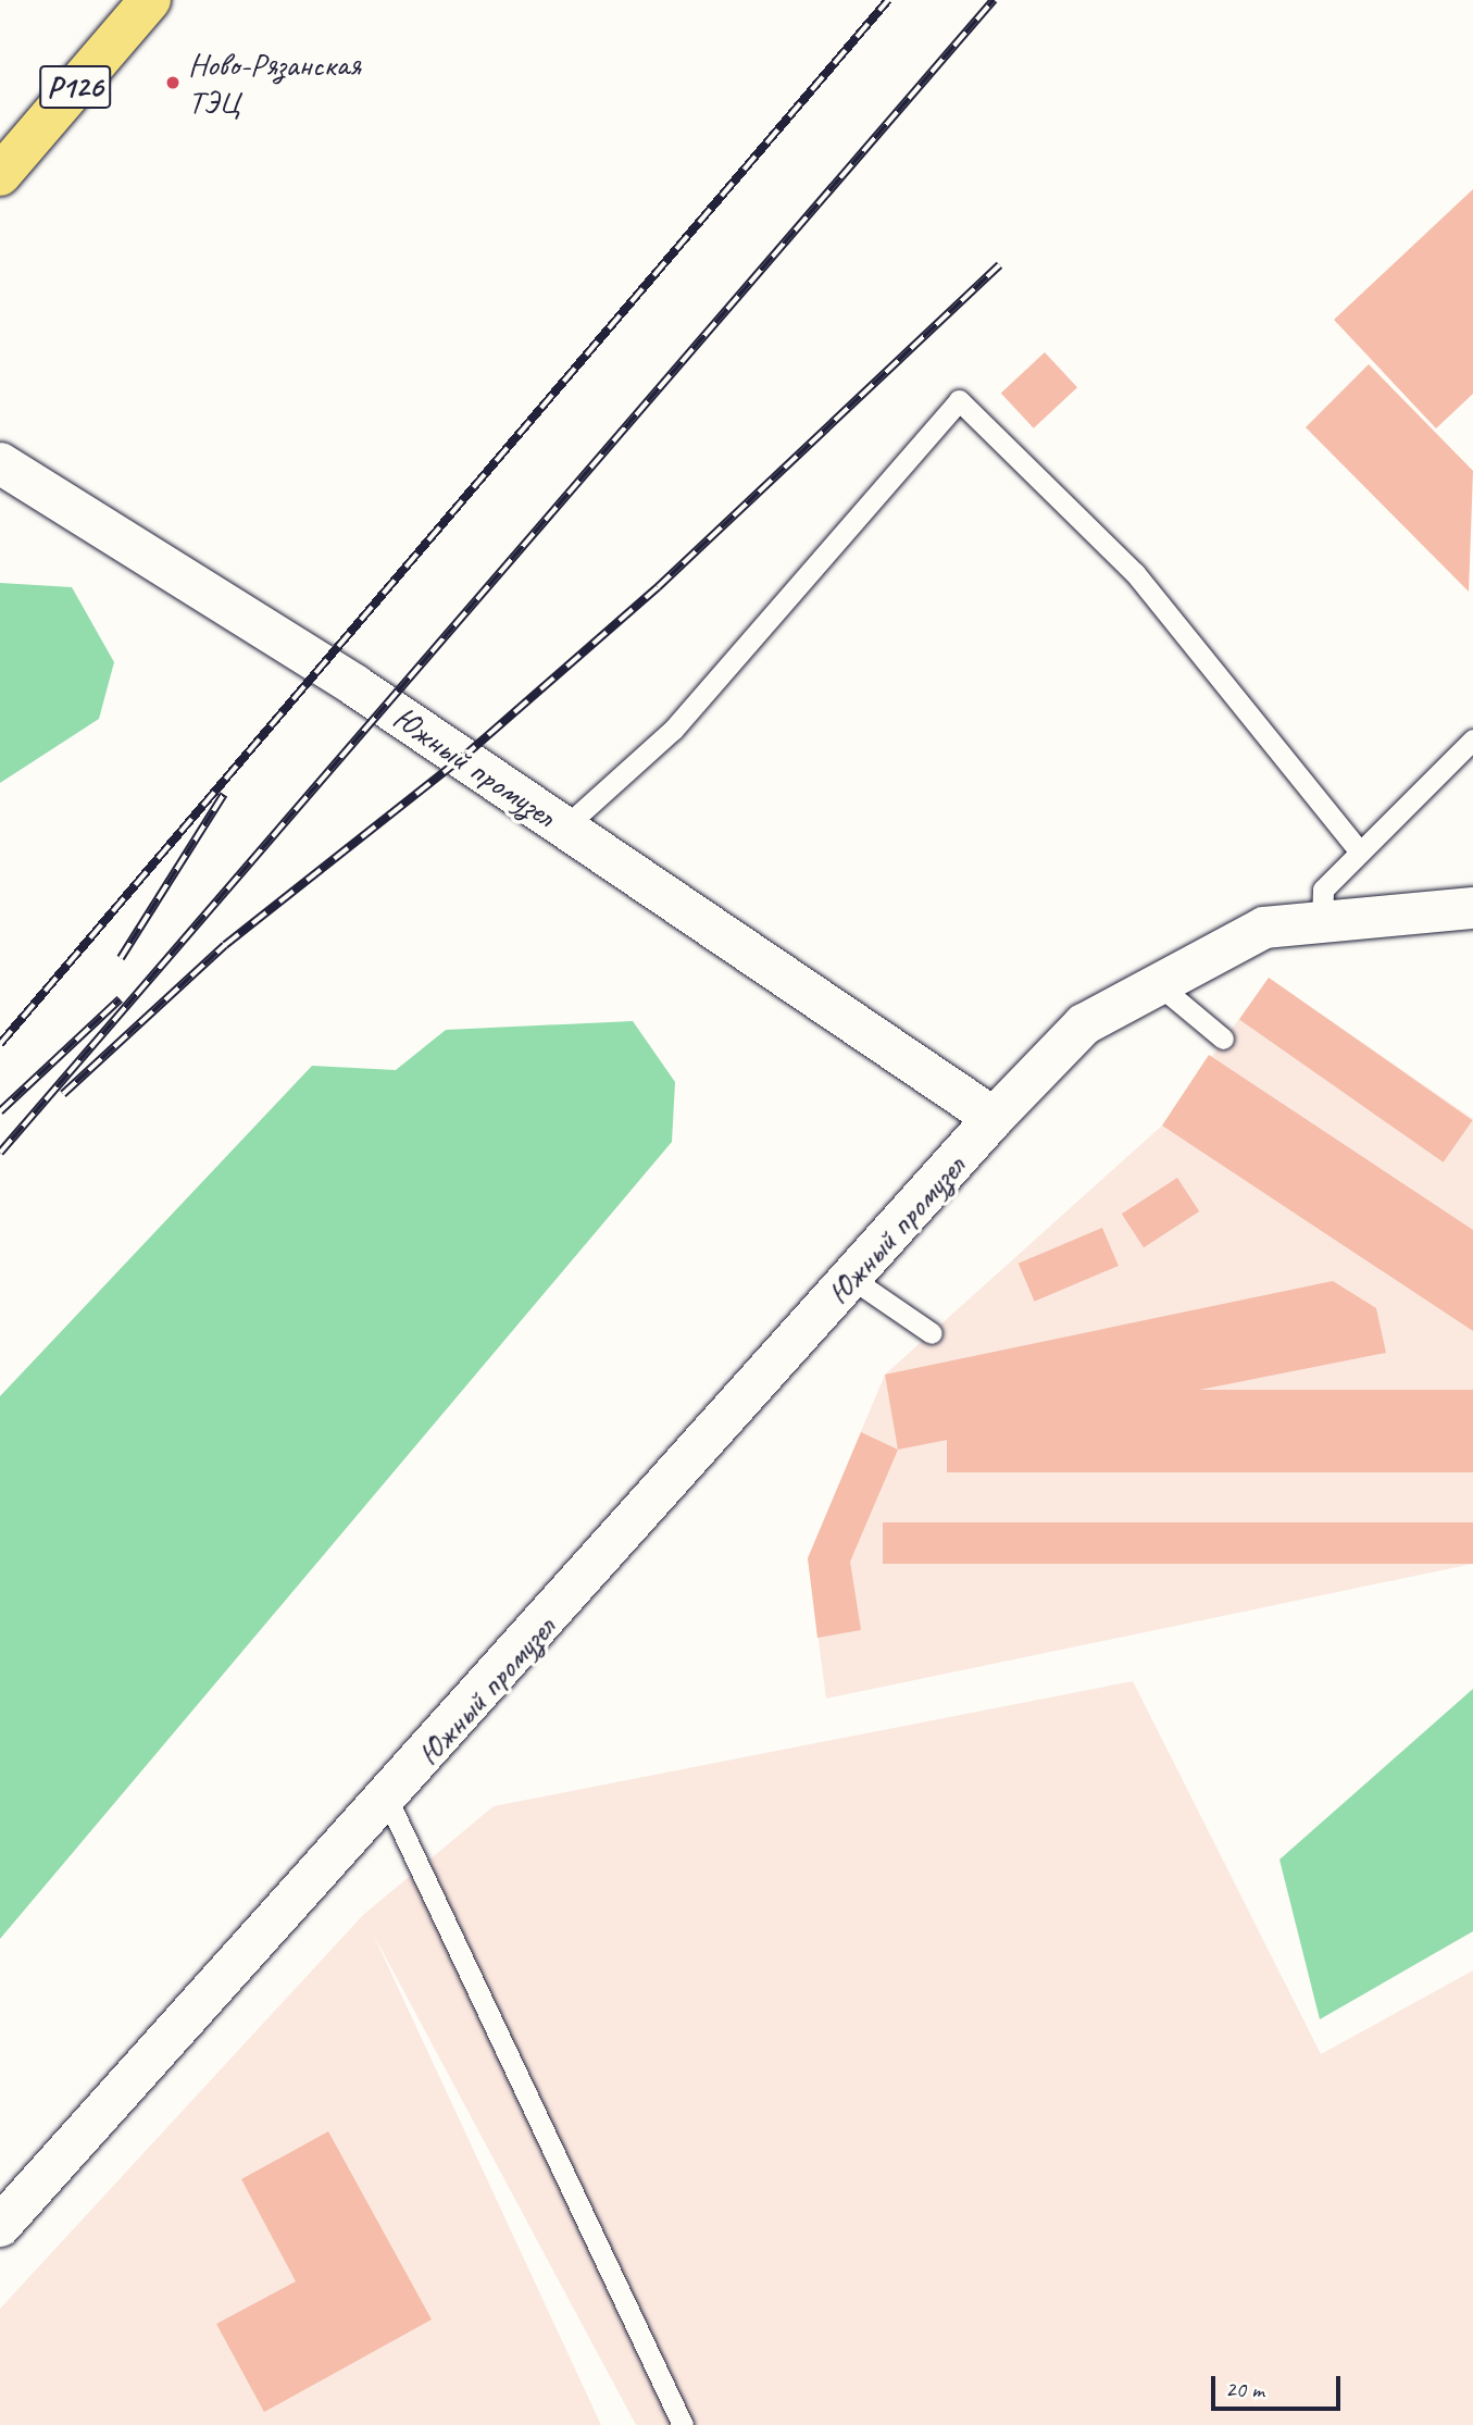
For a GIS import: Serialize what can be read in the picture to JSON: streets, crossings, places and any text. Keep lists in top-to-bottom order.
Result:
{
  "streets": {
    "main road": ["Р126"],
    "street": ["Южный промузел"]
  },
  "places": ["Ново-Рязанская ТЭЦ"],
  "scale_bar": "20 m"
}
